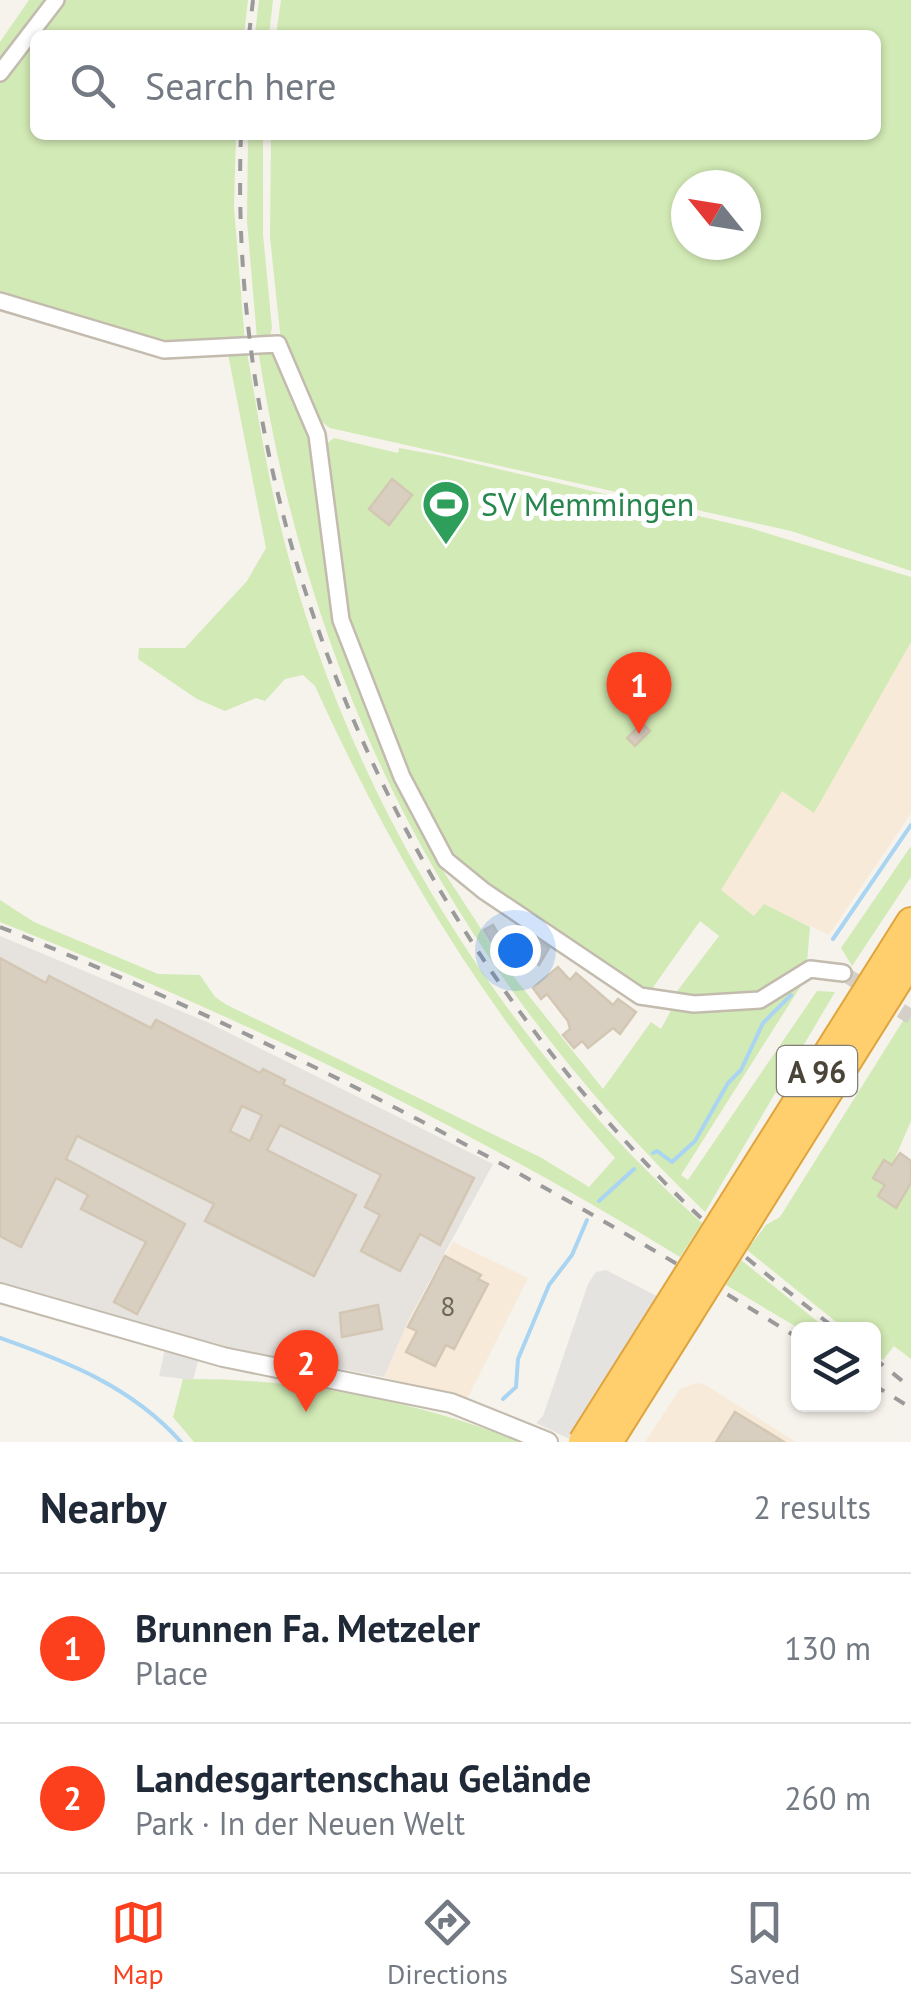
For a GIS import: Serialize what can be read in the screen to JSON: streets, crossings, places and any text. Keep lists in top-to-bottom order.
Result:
{
  "streets": {
    "highway": ["A 96"]
  },
  "places": {
    "sports": ["SV Memmingen"]
  },
  "house_numbers": ["8"],
  "north": "top left",
  "page": {
    "search": "Search here",
    "pins": ["1", "2"],
    "heading": ["Nearby", "2 results"],
    "list": [
      {
        "mark": "1",
        "name": "Brunnen Fa. Metzeler",
        "note": "Place",
        "value": "130 m"
      },
      {
        "mark": "2",
        "name": "Landesgartenschau Gelände",
        "note": "Park · In der Neuen Welt",
        "value": "260 m"
      }
    ],
    "nav": ["Map", "Directions", "Saved"]
  }
}
